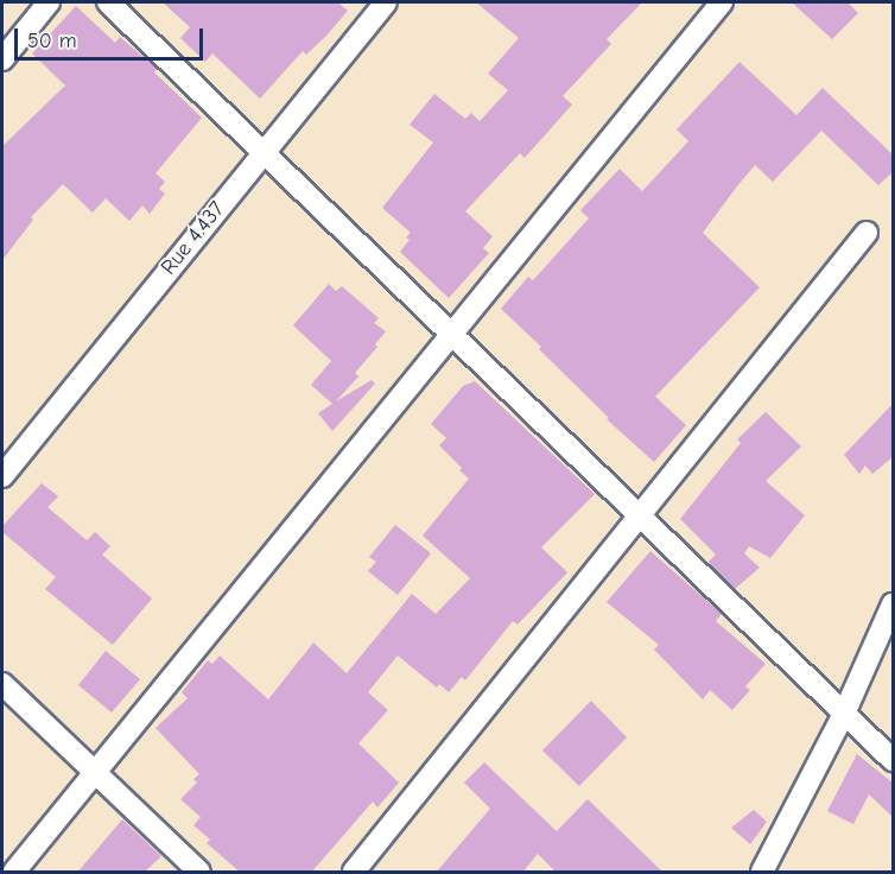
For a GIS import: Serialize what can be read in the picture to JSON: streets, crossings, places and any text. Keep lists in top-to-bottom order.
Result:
{
  "streets": {
    "street": ["Rue 4.437"]
  },
  "scale_bar": "50 m"
}
